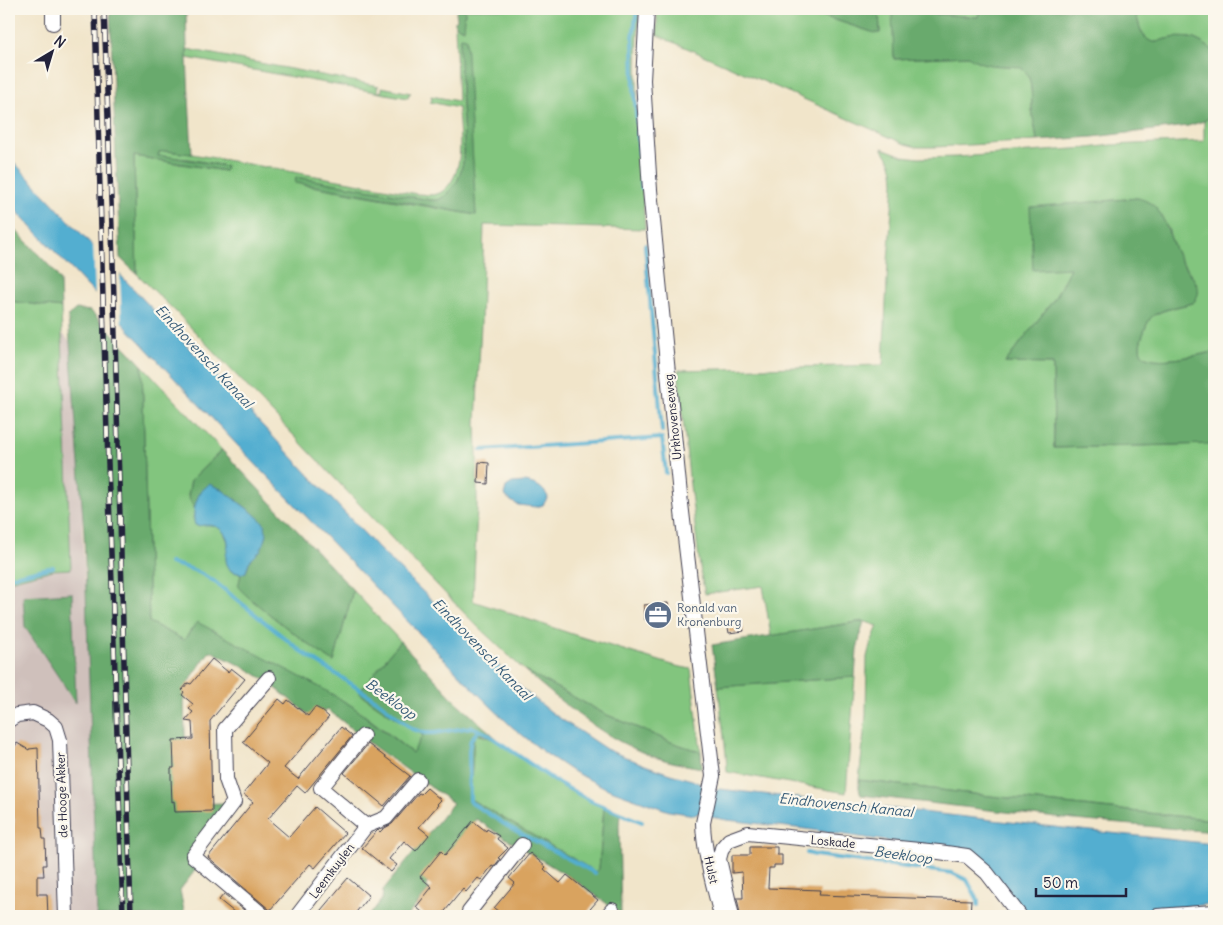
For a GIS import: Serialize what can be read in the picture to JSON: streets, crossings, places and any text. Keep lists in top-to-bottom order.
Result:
{
  "streets": {
    "street": [
      "Urkhovenseweg",
      "de Hooge Akker",
      "Loskade",
      "Hulst",
      "Leemkuylen"
    ]
  },
  "crossings": [
    ["Urkhovenseweg", "Hulst"]
  ],
  "water": ["Eindhovensch Kanaal", "Beekloop"],
  "places": {
    "office": ["Ronald van Kronenburg"]
  },
  "scale_bar": "50 m",
  "north": "top right"
}
